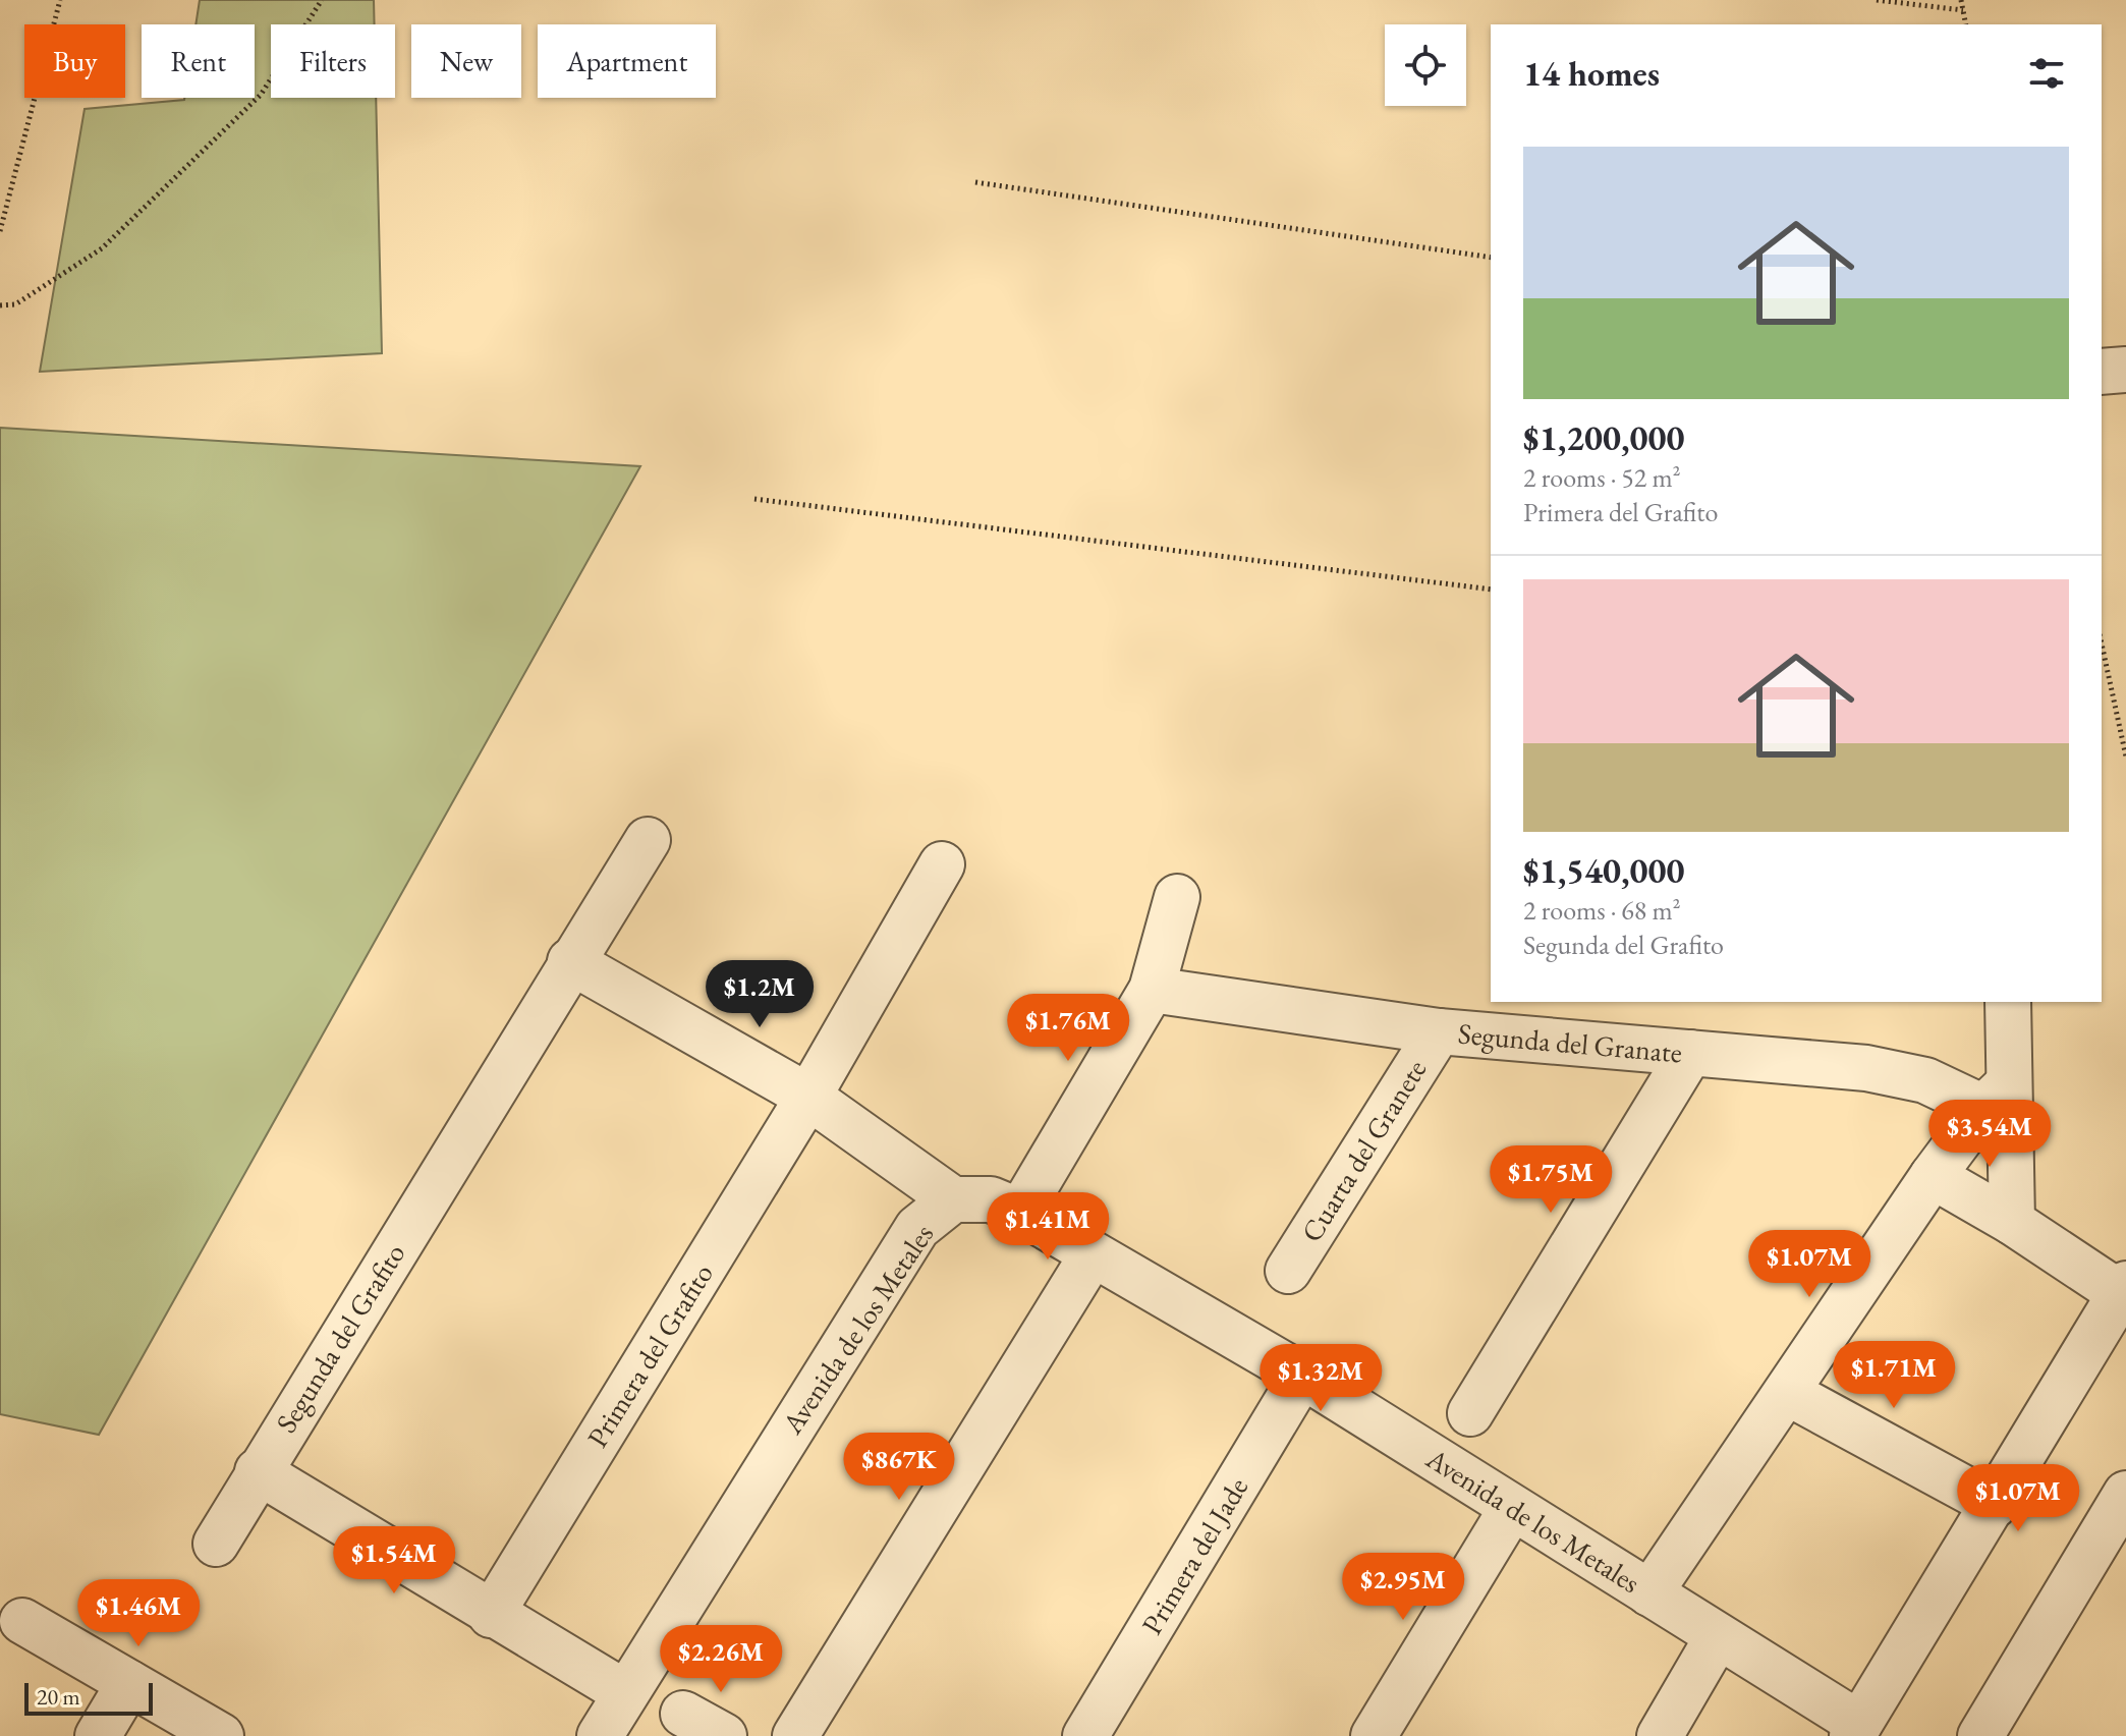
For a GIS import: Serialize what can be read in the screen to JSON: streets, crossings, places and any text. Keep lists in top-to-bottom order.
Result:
{
  "streets": {
    "street": [
      "Segunda del Granate",
      "Cuarta del Granete",
      "Avenida de los Metales",
      "Segunda del Grafito",
      "Primera del Grafito",
      "Primera del Jade"
    ]
  },
  "crossings": [
    ["Segunda del Granate", "Cuarta del Granete"],
    ["Avenida de los Metales", "Primera del Jade"]
  ],
  "scale_bar": "20 m",
  "page": {
    "chip": [
      "Buy",
      "Rent",
      "Filters",
      "New",
      "Apartment"
    ],
    "heading": "14 homes",
    "list": [
      {
        "name": "$1,200,000",
        "note": "2 rooms · 52 m² · Primera del Grafito"
      },
      {
        "name": "$1,540,000",
        "note": "2 rooms · 68 m² · Segunda del Grafito"
      }
    ],
    "price": [
      "$1.2M",
      "$1.76M",
      "$3.54M",
      "$1.75M",
      "$1.41M",
      "$1.07M",
      "$1.71M",
      "$1.32M",
      "$867K",
      "$1.07M",
      "$1.54M",
      "$2.95M",
      "$1.46M",
      "$2.26M"
    ],
    "scale": "20 m"
  }
}
